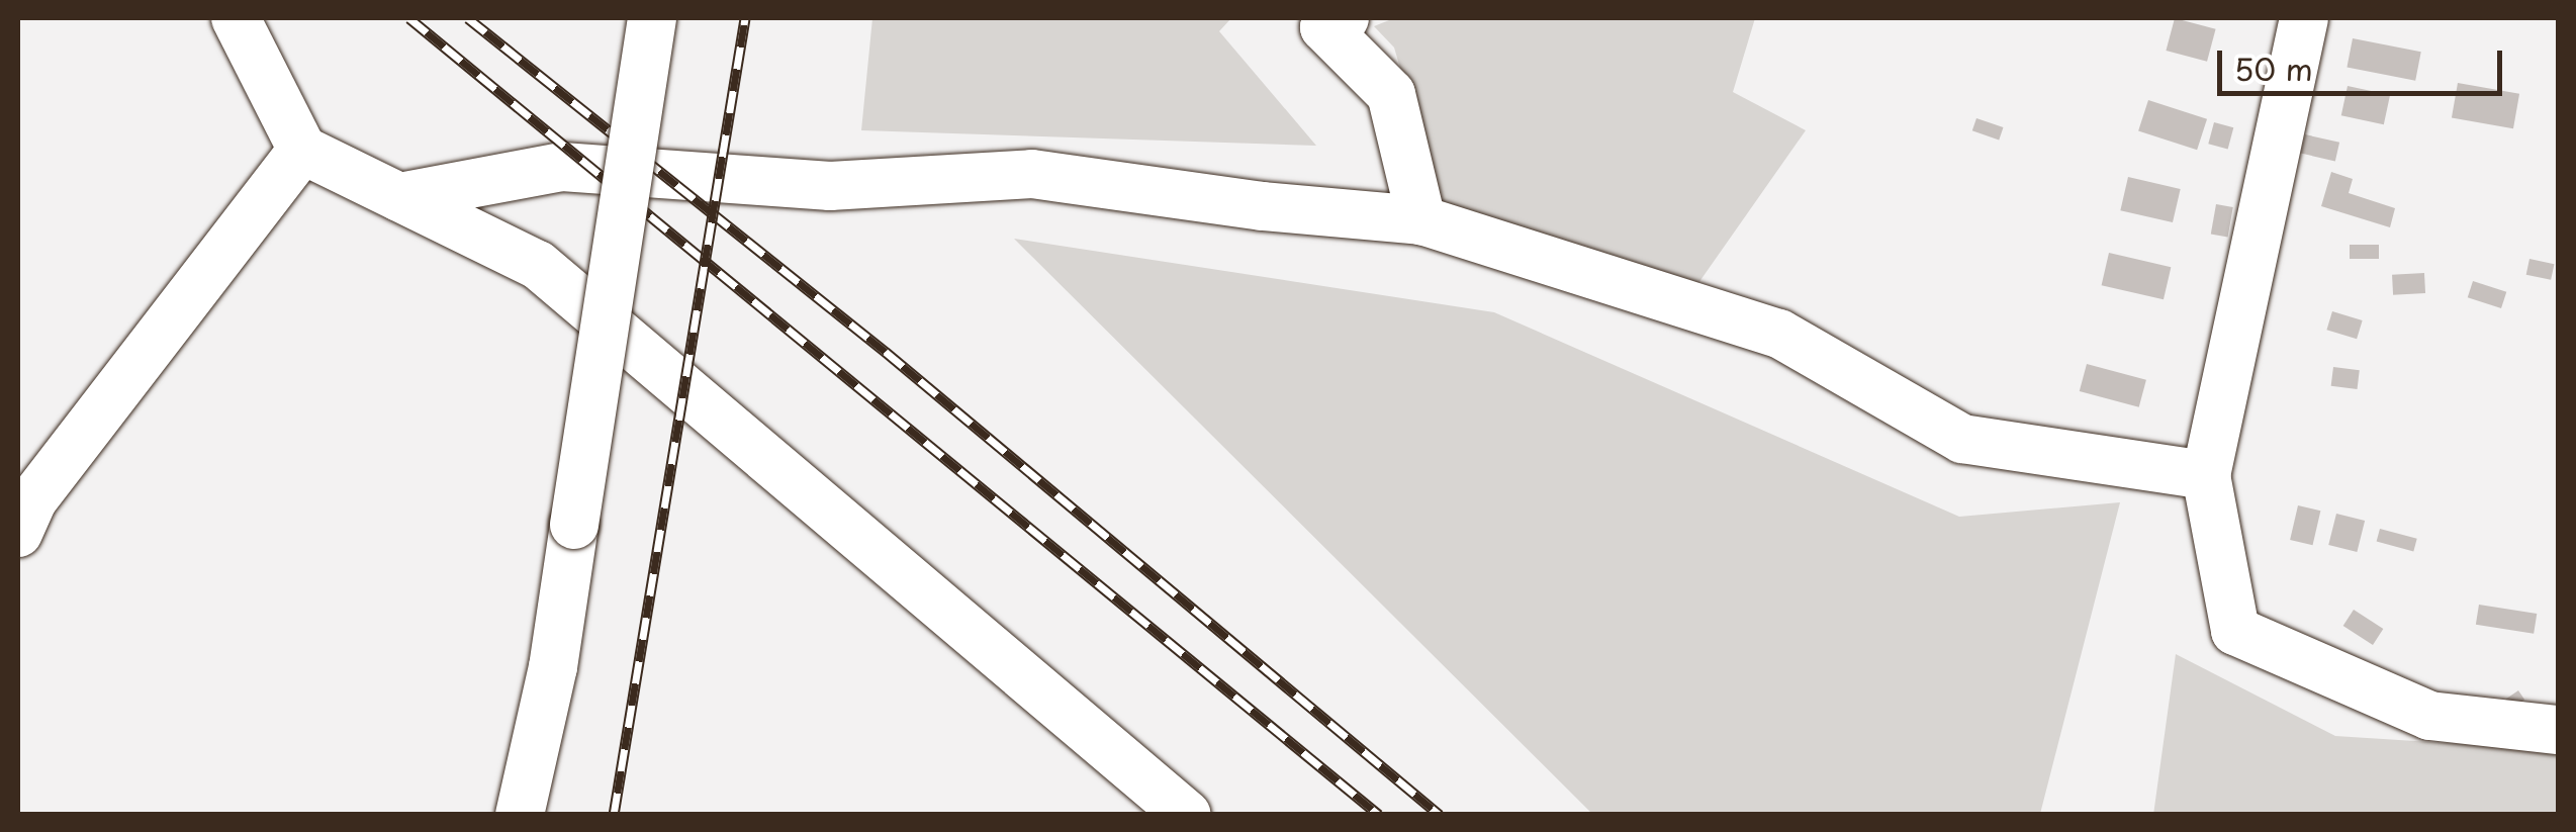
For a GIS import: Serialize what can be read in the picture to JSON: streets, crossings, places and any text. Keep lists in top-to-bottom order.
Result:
{
  "scale_bar": "50 m"
}
